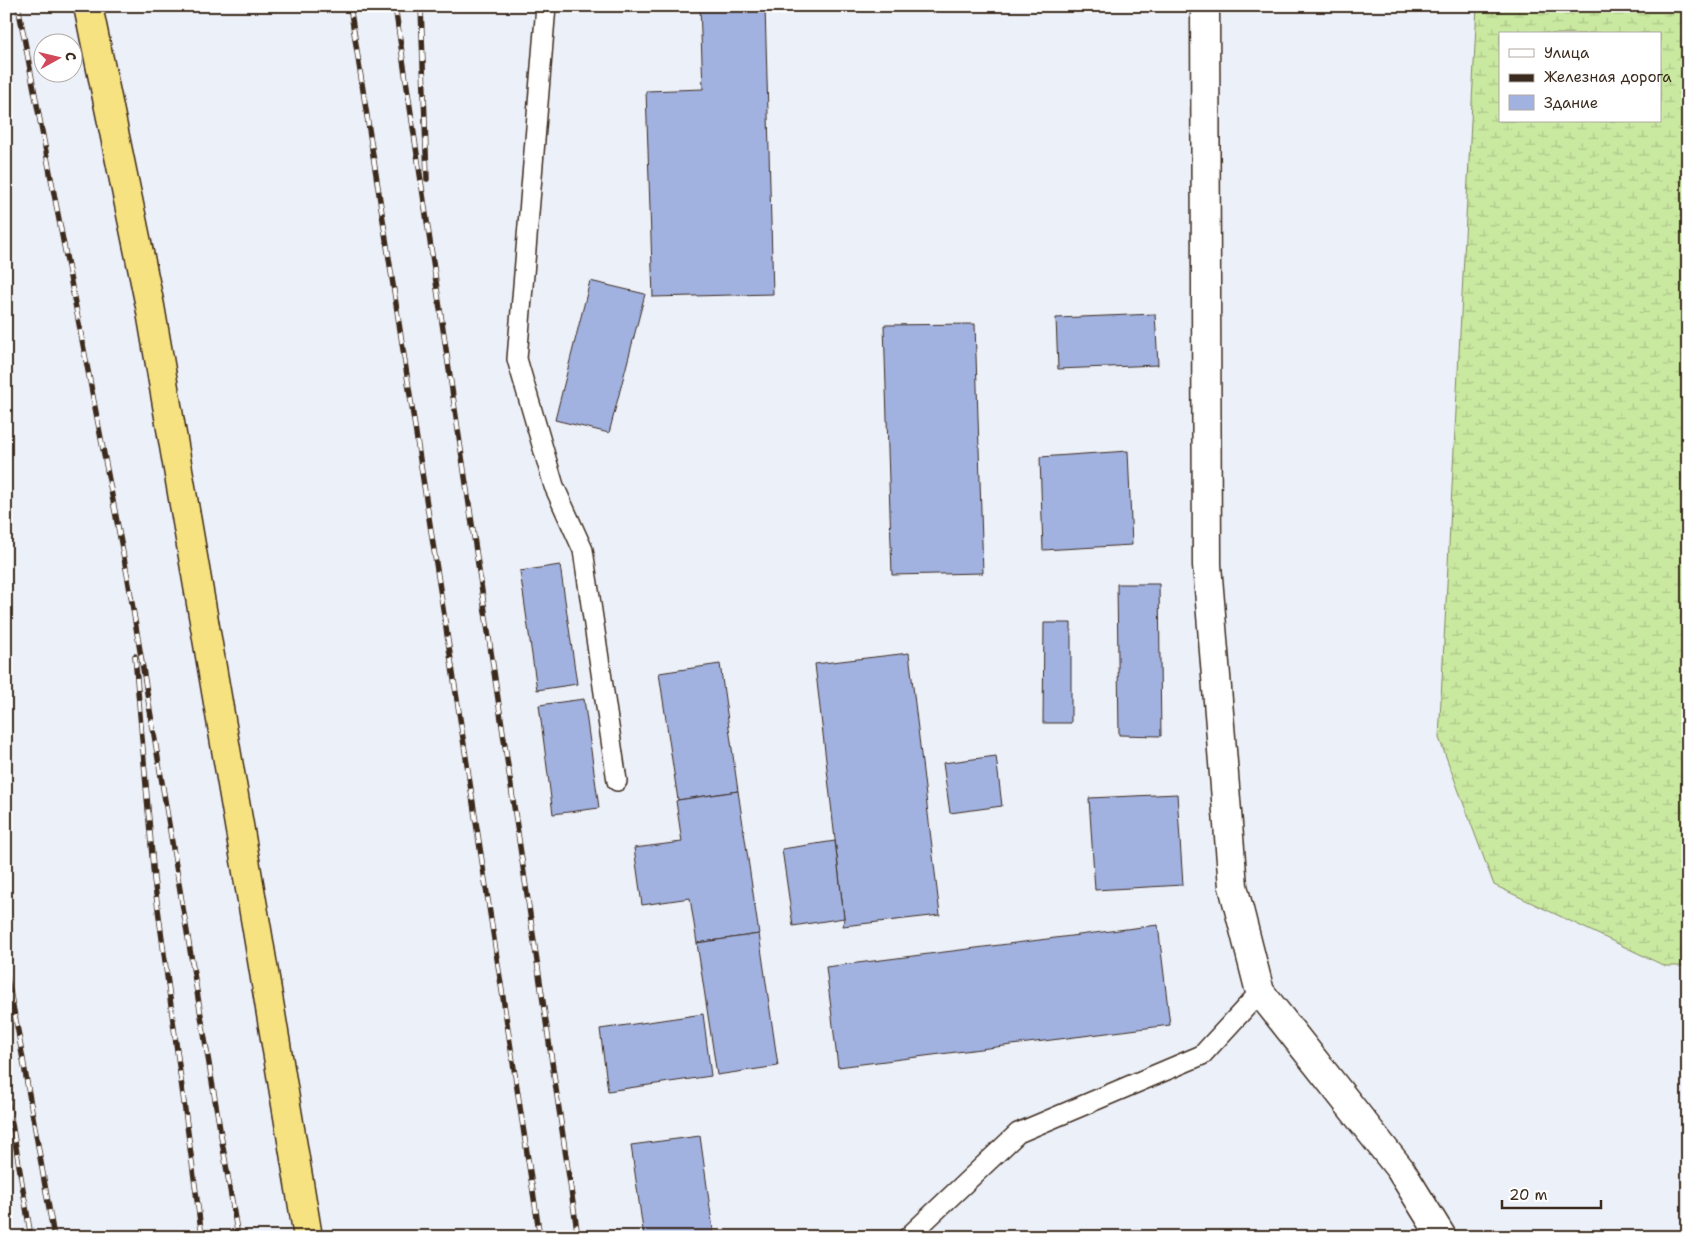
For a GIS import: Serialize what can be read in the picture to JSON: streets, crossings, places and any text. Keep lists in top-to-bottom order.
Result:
{
  "legend": ["Улица", "Железная дорога", "Здание"],
  "scale_bar": "20 m",
  "north": "right"
}
